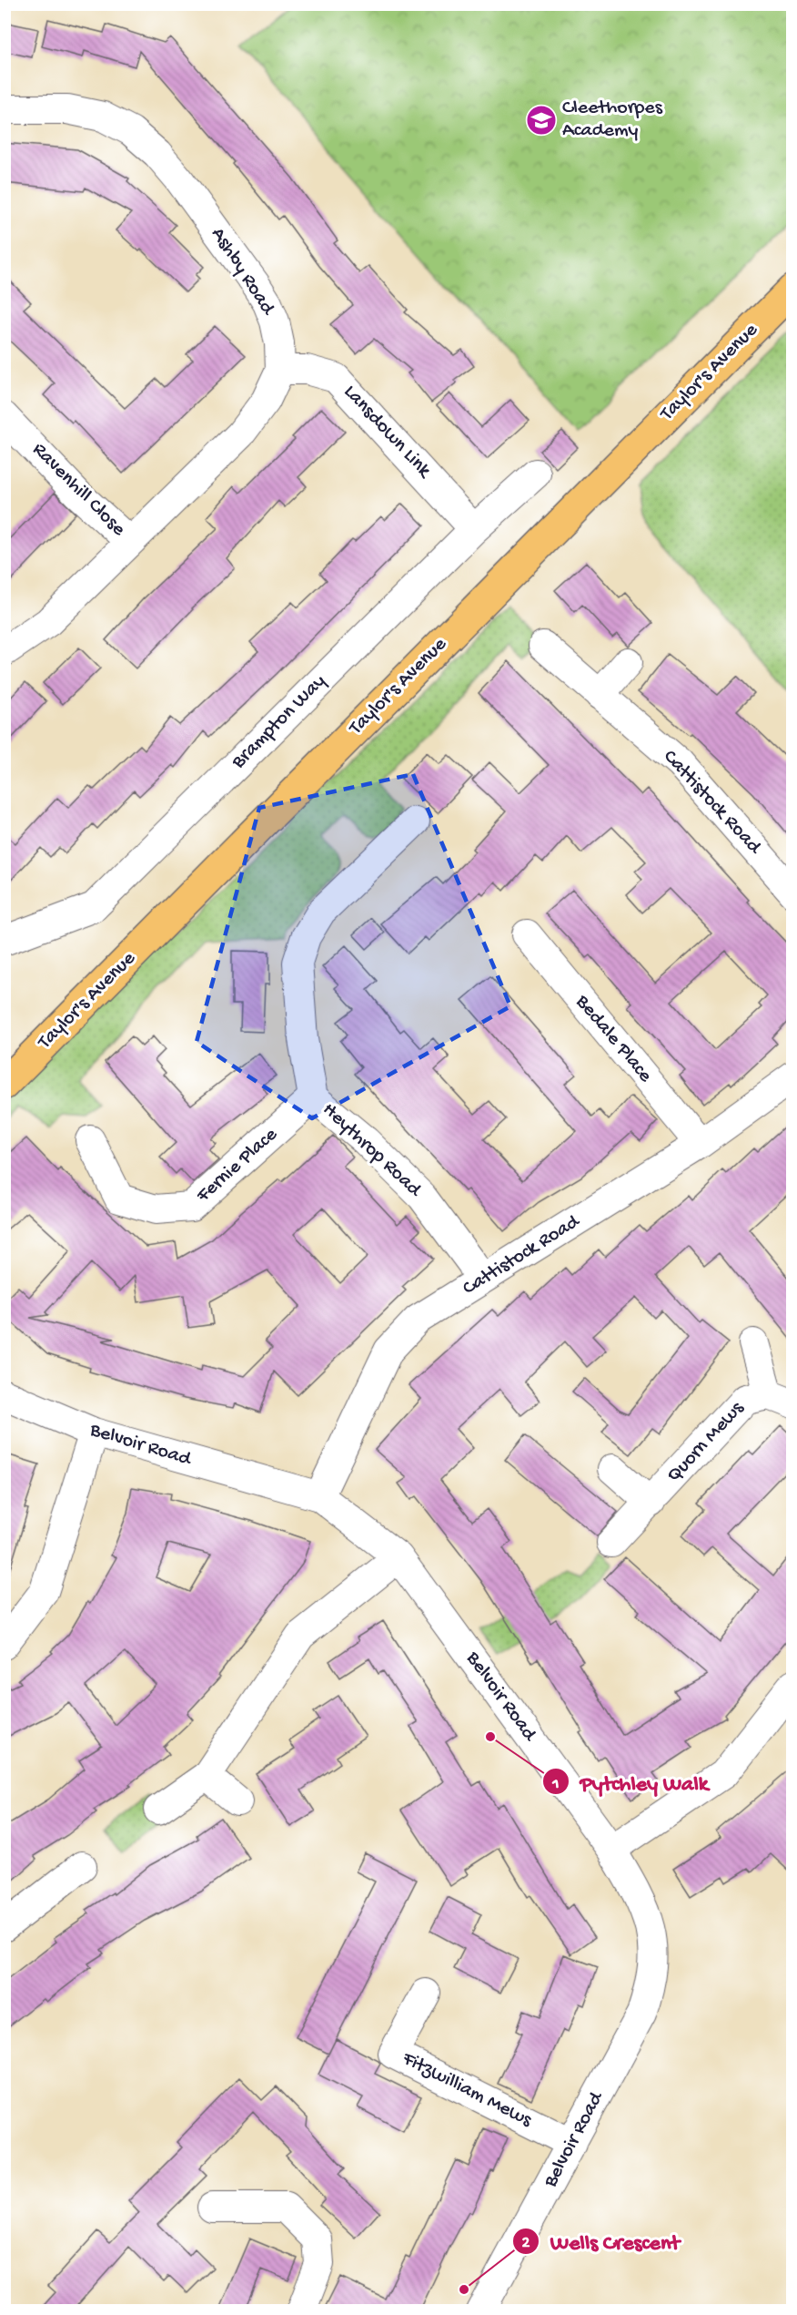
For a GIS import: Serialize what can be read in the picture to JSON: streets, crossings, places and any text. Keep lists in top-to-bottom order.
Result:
{
  "streets": {
    "main road": ["Taylor's Avenue"],
    "street": [
      "Ashby Road",
      "Lansdown Link",
      "Ravenhill Close",
      "Brampton Way",
      "Cattistock Road",
      "Bedale Place",
      "Heythrop Road",
      "Fernie Place",
      "Quorn Mews",
      "Belvoir Road",
      "Fitzwilliam Mews"
    ]
  },
  "crossings": [
    ["Ashby Road", "Lansdown Link"],
    ["Ashby Road", "Ravenhill Close"],
    ["Lansdown Link", "Brampton Way"],
    ["Cattistock Road", "Bedale Place"],
    ["Cattistock Road", "Heythrop Road"],
    ["Cattistock Road", "Belvoir Road"],
    ["Heythrop Road", "Fernie Place"],
    ["Belvoir Road", "Fitzwilliam Mews"]
  ],
  "places": {
    "school or university": ["Cleethorpes Academy"],
    "other": ["Pytchley Walk", "Wells Crescent"]
  }
}
